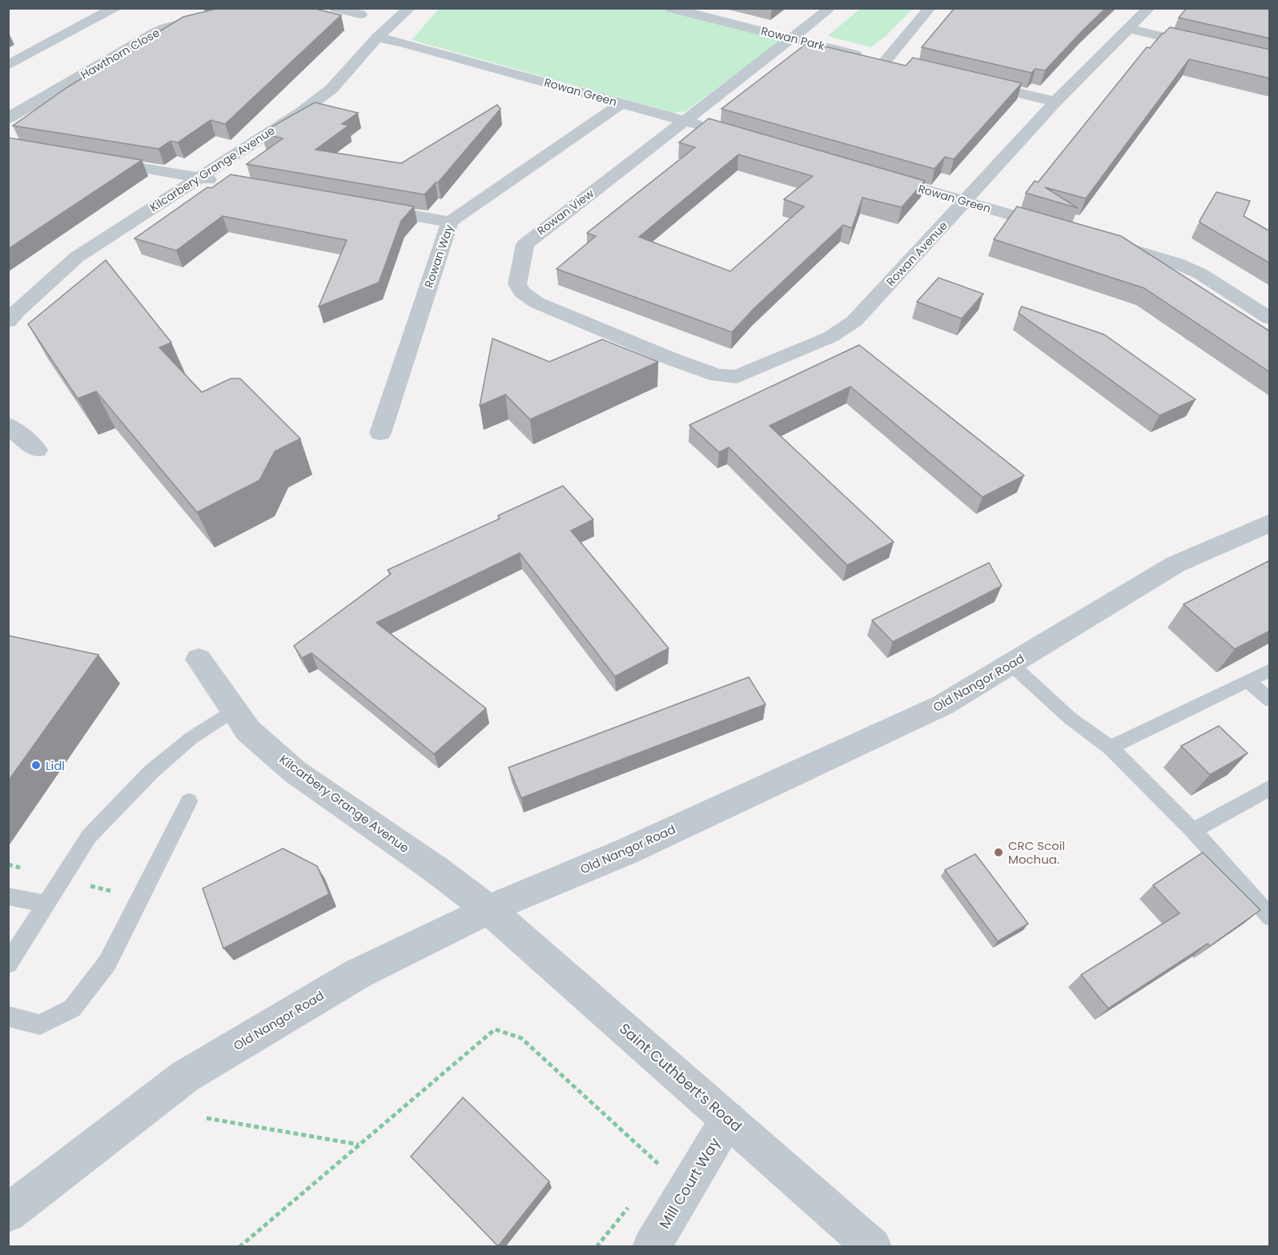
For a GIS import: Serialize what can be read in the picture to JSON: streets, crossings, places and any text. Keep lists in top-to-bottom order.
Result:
{
  "streets": {
    "street": [
      "Rowan Park",
      "Hawthorn Close",
      "Rowan Green",
      "Kilcarbery Grange Avenue",
      "Rowan View",
      "Rowan Avenue",
      "Rowan Way",
      "Old Nangor Road",
      "Saint Cuthbert’s Road",
      "Mill Court Way"
    ]
  },
  "crossings": [
    ["Rowan Park", "Rowan View"],
    ["Rowan Green", "Kilcarbery Grange Avenue"],
    ["Rowan Green", "Rowan View"],
    ["Rowan Green", "Rowan Avenue"],
    ["Rowan Green", "Rowan Way"],
    ["Kilcarbery Grange Avenue", "Old Nangor Road"],
    ["Kilcarbery Grange Avenue", "Saint Cuthbert’s Road"],
    ["Rowan View", "Rowan Avenue"],
    ["Old Nangor Road", "Saint Cuthbert’s Road"],
    ["Saint Cuthbert’s Road", "Mill Court Way"]
  ],
  "places": ["Lidl", "CRC Scoil Mochua."]
}
